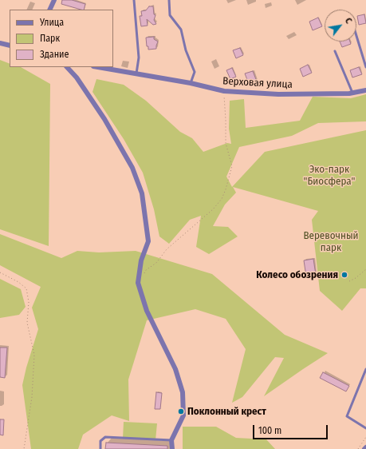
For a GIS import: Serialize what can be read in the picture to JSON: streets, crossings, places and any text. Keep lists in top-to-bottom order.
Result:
{
  "streets": {
    "street": ["Верховая улица"]
  },
  "parks": ["Эко-парк \"Биосфера\"", "Веревочный парк"],
  "places": ["Колесо обозрения", "Поклонный крест"],
  "legend": ["Улица", "Парк", "Здание"],
  "scale_bar": "100 m",
  "north": "top right"
}
